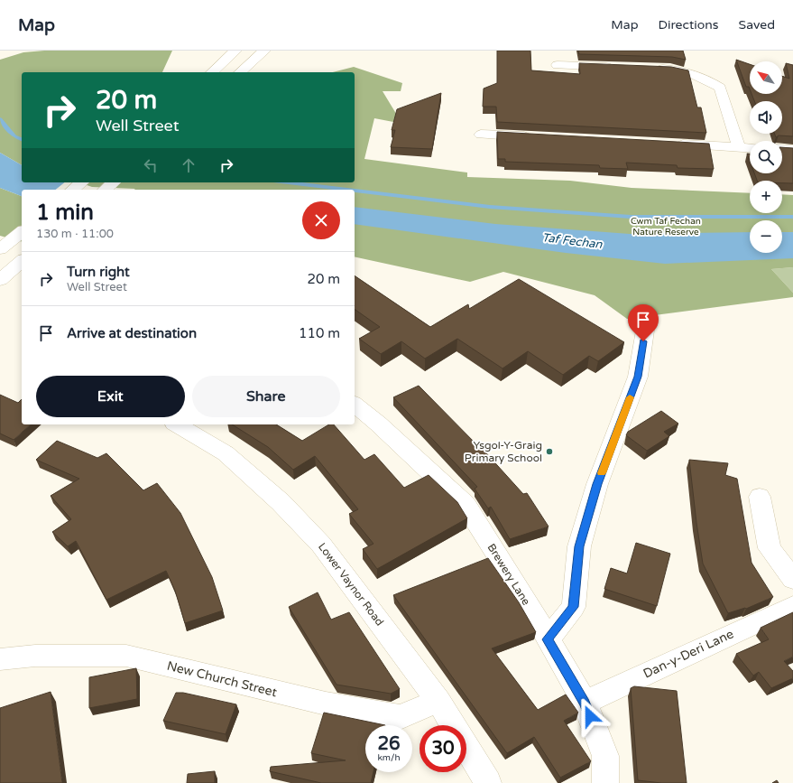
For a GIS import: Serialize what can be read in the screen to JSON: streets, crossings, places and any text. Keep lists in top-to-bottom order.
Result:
{
  "streets": {
    "main road": [
      "Brewery Lane",
      "Lower Vaynor Road",
      "Dan-y-Deri Lane",
      "New Church Street"
    ]
  },
  "crossings": [
    ["Brewery Lane", "Dan-y-Deri Lane"],
    ["Lower Vaynor Road", "New Church Street"]
  ],
  "water": ["Taf Fechan"],
  "parks": ["Cwm Taf Fechan Nature Reserve"],
  "places": ["Ysgol-Y-Graig Primary School"],
  "north": "top left",
  "page": {
    "header": "Map",
    "nav": ["Map", "Directions", "Saved"],
    "map_buttons": ["+", "−"],
    "turn": ["20 m", "Well Street"],
    "heading": ["1 min", "130 m · 11:00"],
    "list": [
      {
        "name": "Turn right",
        "note": "Well Street",
        "value": "20 m"
      },
      {
        "name": "Arrive at destination",
        "value": "110 m"
      }
    ],
    "buttons": ["Exit", "Share"],
    "speed": "26 km/h",
    "limit": "30"
  }
}
